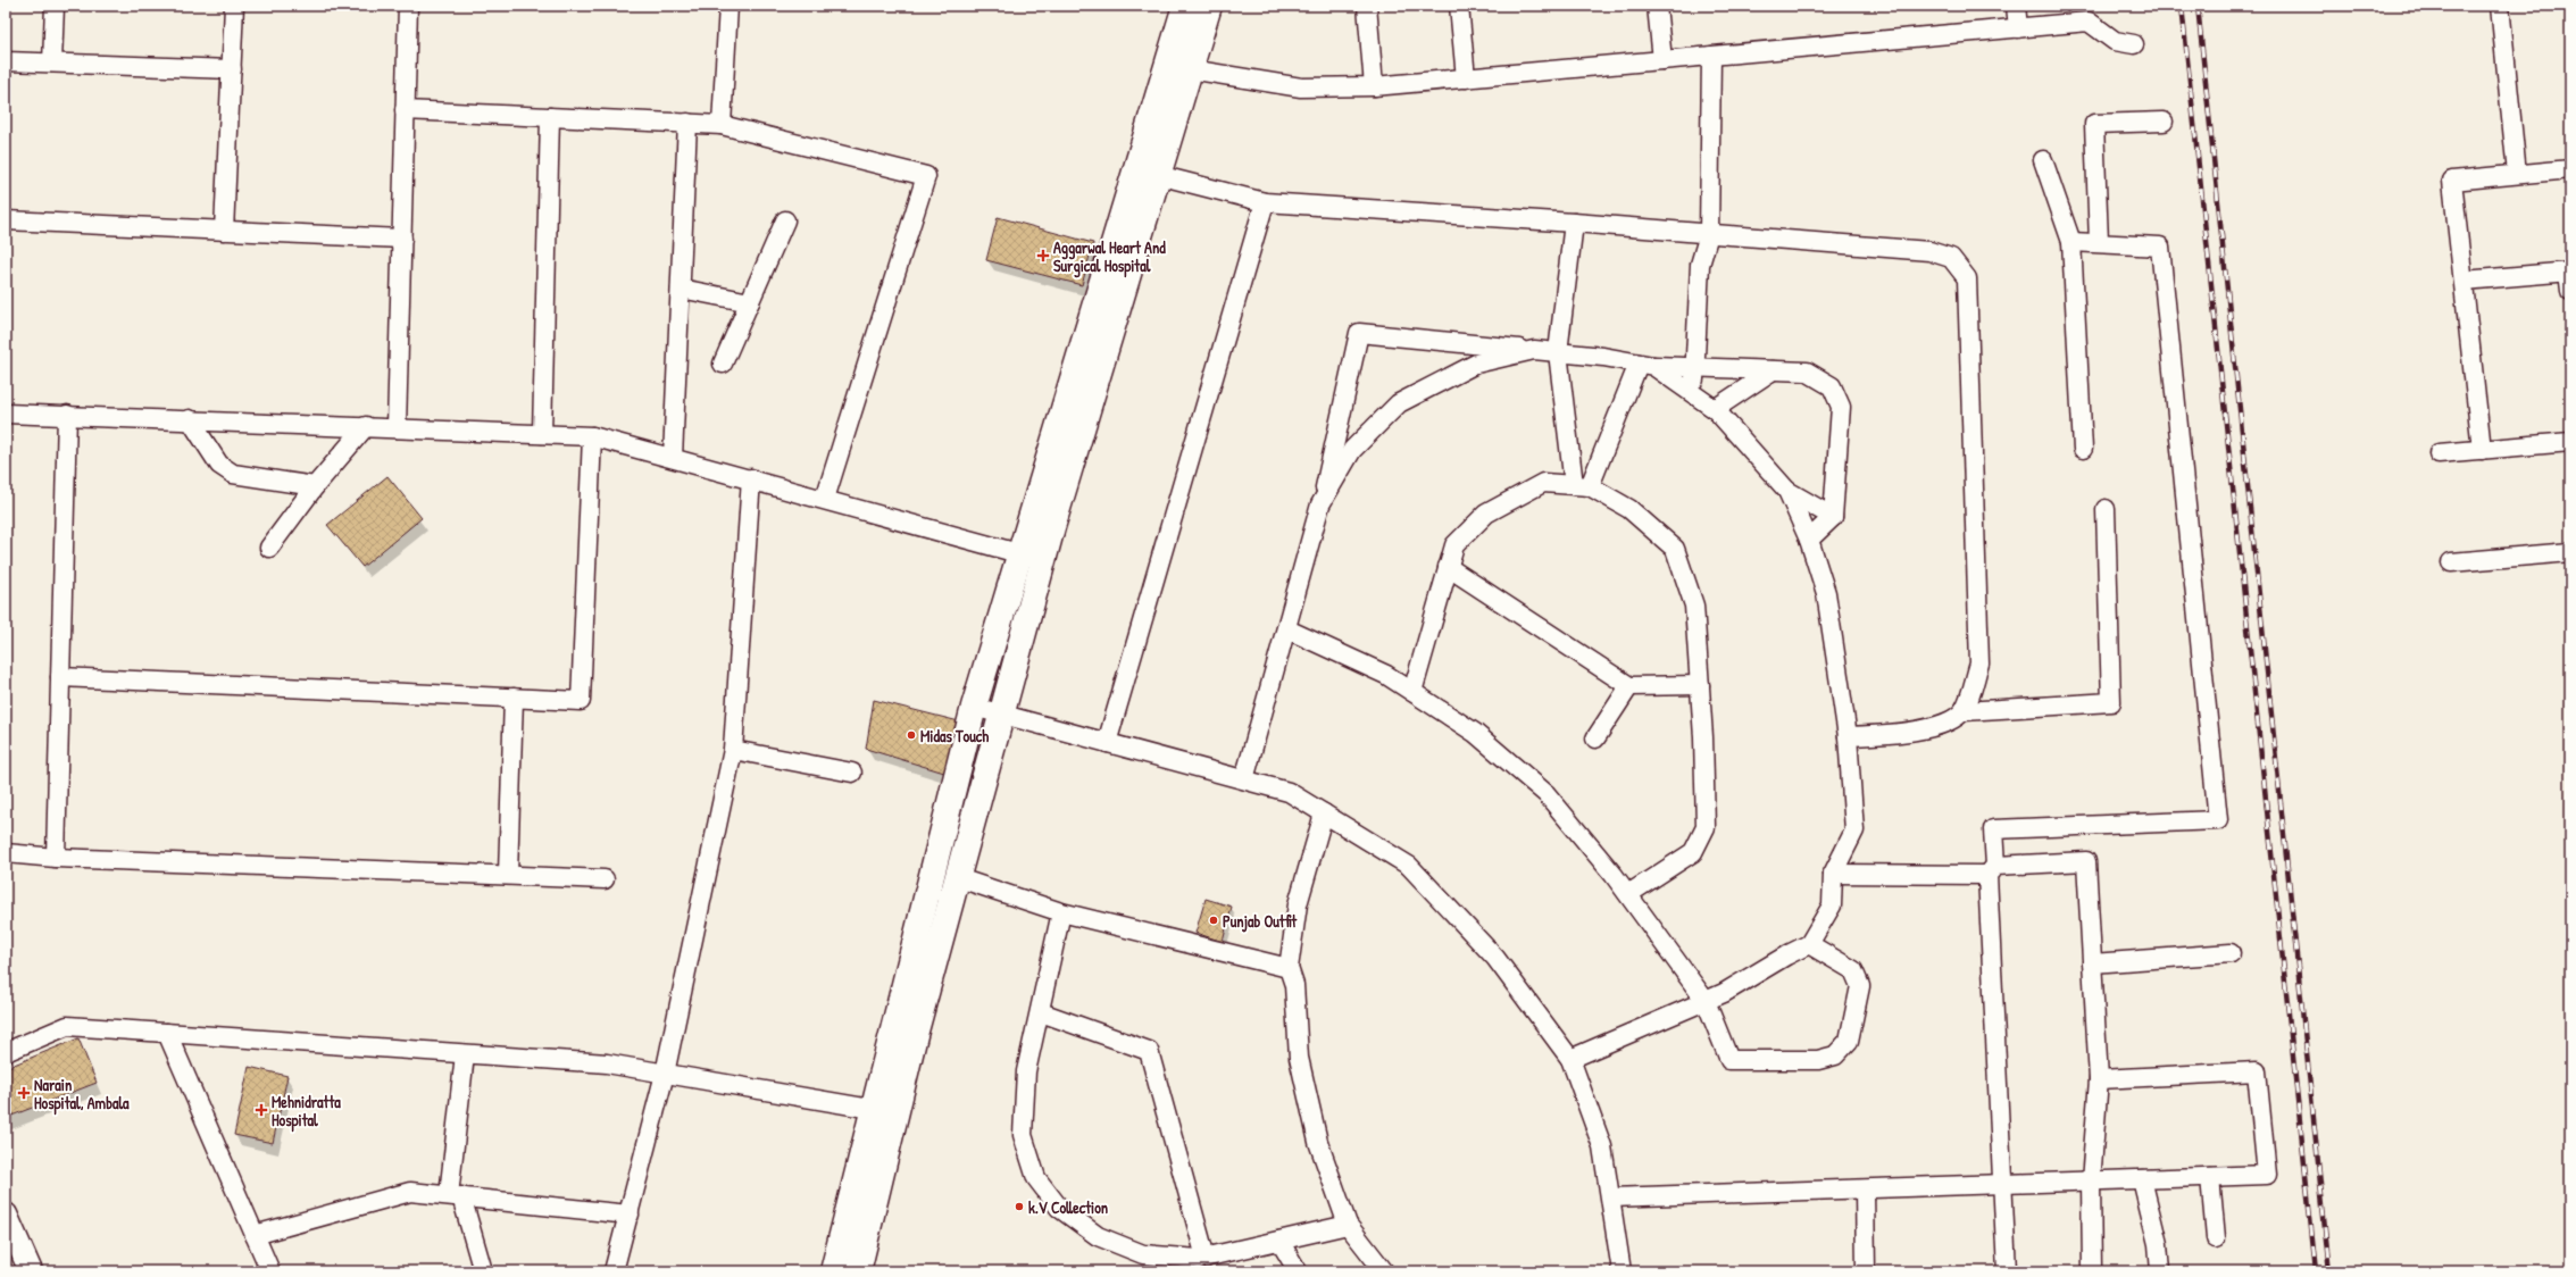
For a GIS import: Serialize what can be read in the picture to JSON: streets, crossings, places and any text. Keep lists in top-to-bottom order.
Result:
{
  "places": {
    "health": ["Aggarwal Heart And Surgical Hospital", "Narain Hospital, Ambala", "Mehnidratta Hospital"],
    "other": ["Midas Touch", "Punjab Outfit", "k.V Collection"]
  }
}
